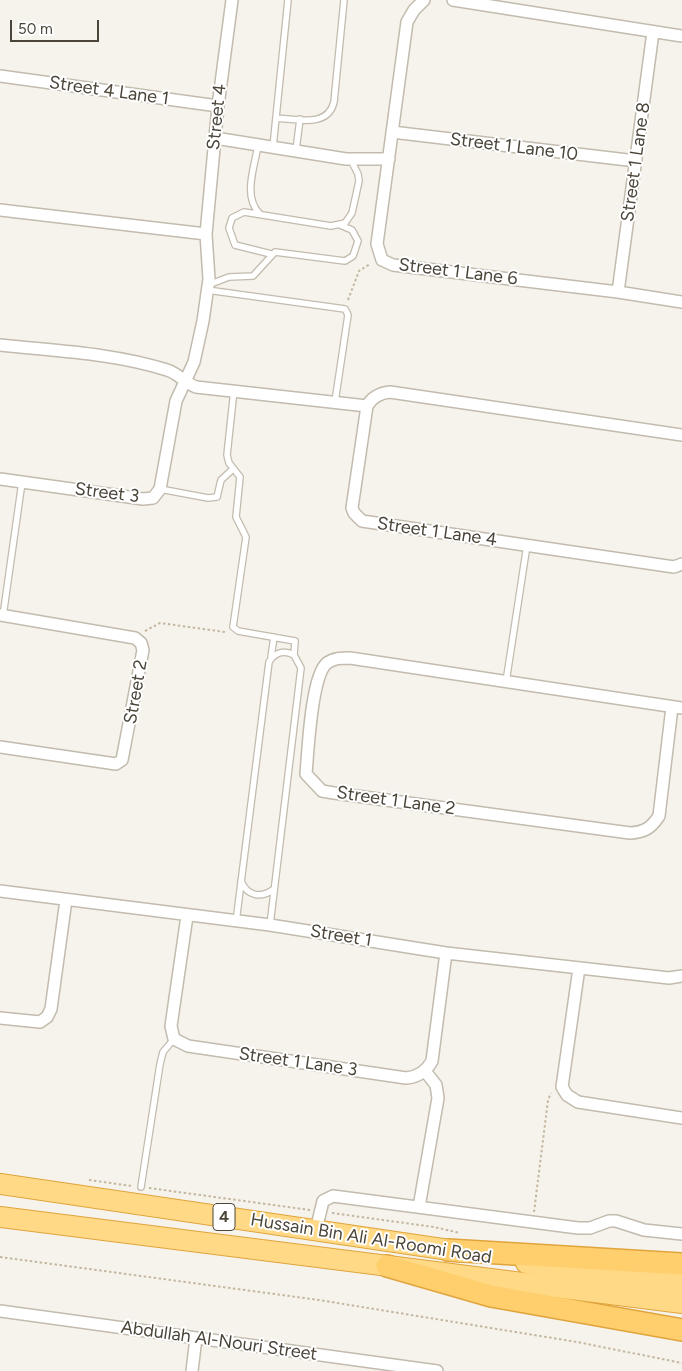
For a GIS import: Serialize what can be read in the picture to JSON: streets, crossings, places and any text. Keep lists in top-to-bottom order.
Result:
{
  "streets": {
    "highway": ["4", "Hussain Bin Ali Al-Roomi Road"],
    "street": [
      "Street 4 Lane 1",
      "Street 4",
      "Street 1 Lane 10",
      "Street 1 Lane 8",
      "Street 1 Lane 6",
      "Street 3",
      "Street 1 Lane 4",
      "Street 2",
      "Street 1 Lane 2",
      "Street 1",
      "Street 1 Lane 3",
      "Abdullah Al-Nouri Street"
    ]
  },
  "crossings": [
    ["Street 4 Lane 1", "Street 4"],
    ["Street 4", "Street 3"],
    ["Street 1 Lane 10", "Street 1 Lane 8"],
    ["Street 1 Lane 10", "Street 1 Lane 6"],
    ["Street 1 Lane 8", "Street 1 Lane 6"]
  ],
  "scale_bar": "50 m"
}
